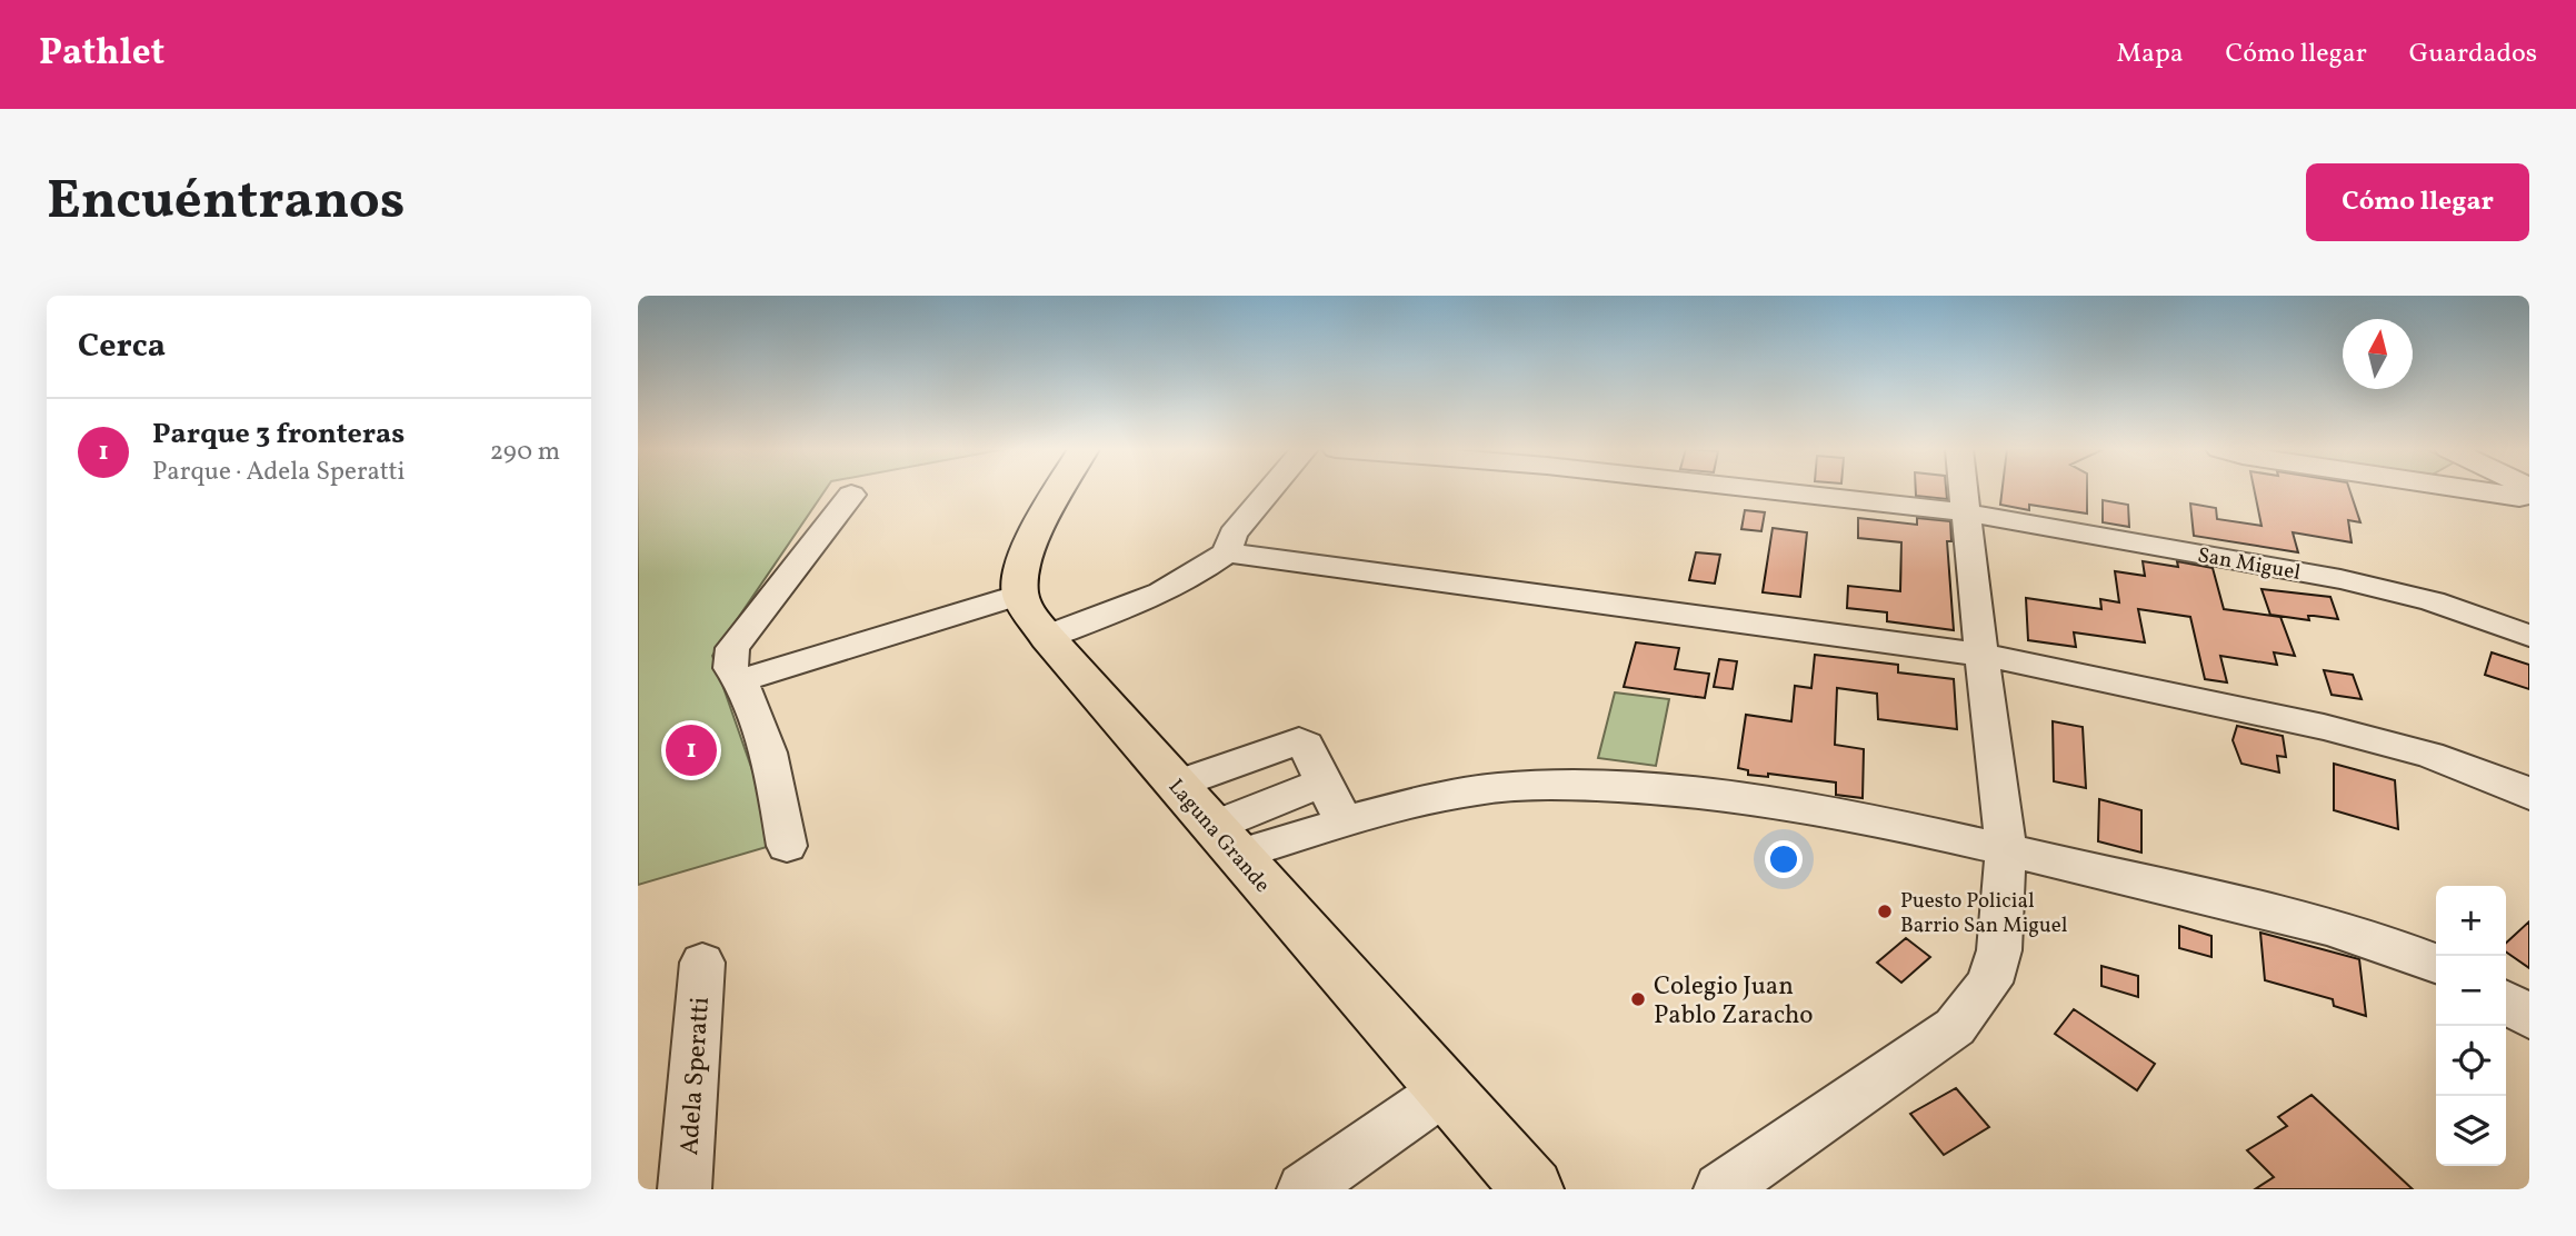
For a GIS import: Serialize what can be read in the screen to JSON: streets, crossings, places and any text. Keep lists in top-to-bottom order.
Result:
{
  "streets": {
    "main road": ["Laguna Grande"],
    "street": ["San Miguel", "Adela Speratti"]
  },
  "places": ["Puesto Policial Barrio San Miguel", "Colegio Juan Pablo Zaracho"],
  "north": "top",
  "page": {
    "header": "Pathlet",
    "nav": ["Mapa", "Cómo llegar", "Guardados"],
    "buttons": "Cómo llegar",
    "title": "Encuéntranos",
    "heading": "Cerca",
    "list": [
      {
        "mark": "1",
        "name": "Parque 3 fronteras",
        "note": "Parque · Adela Speratti",
        "value": "290 m"
      }
    ],
    "pins": "1",
    "map_buttons": ["+", "−"]
  }
}
